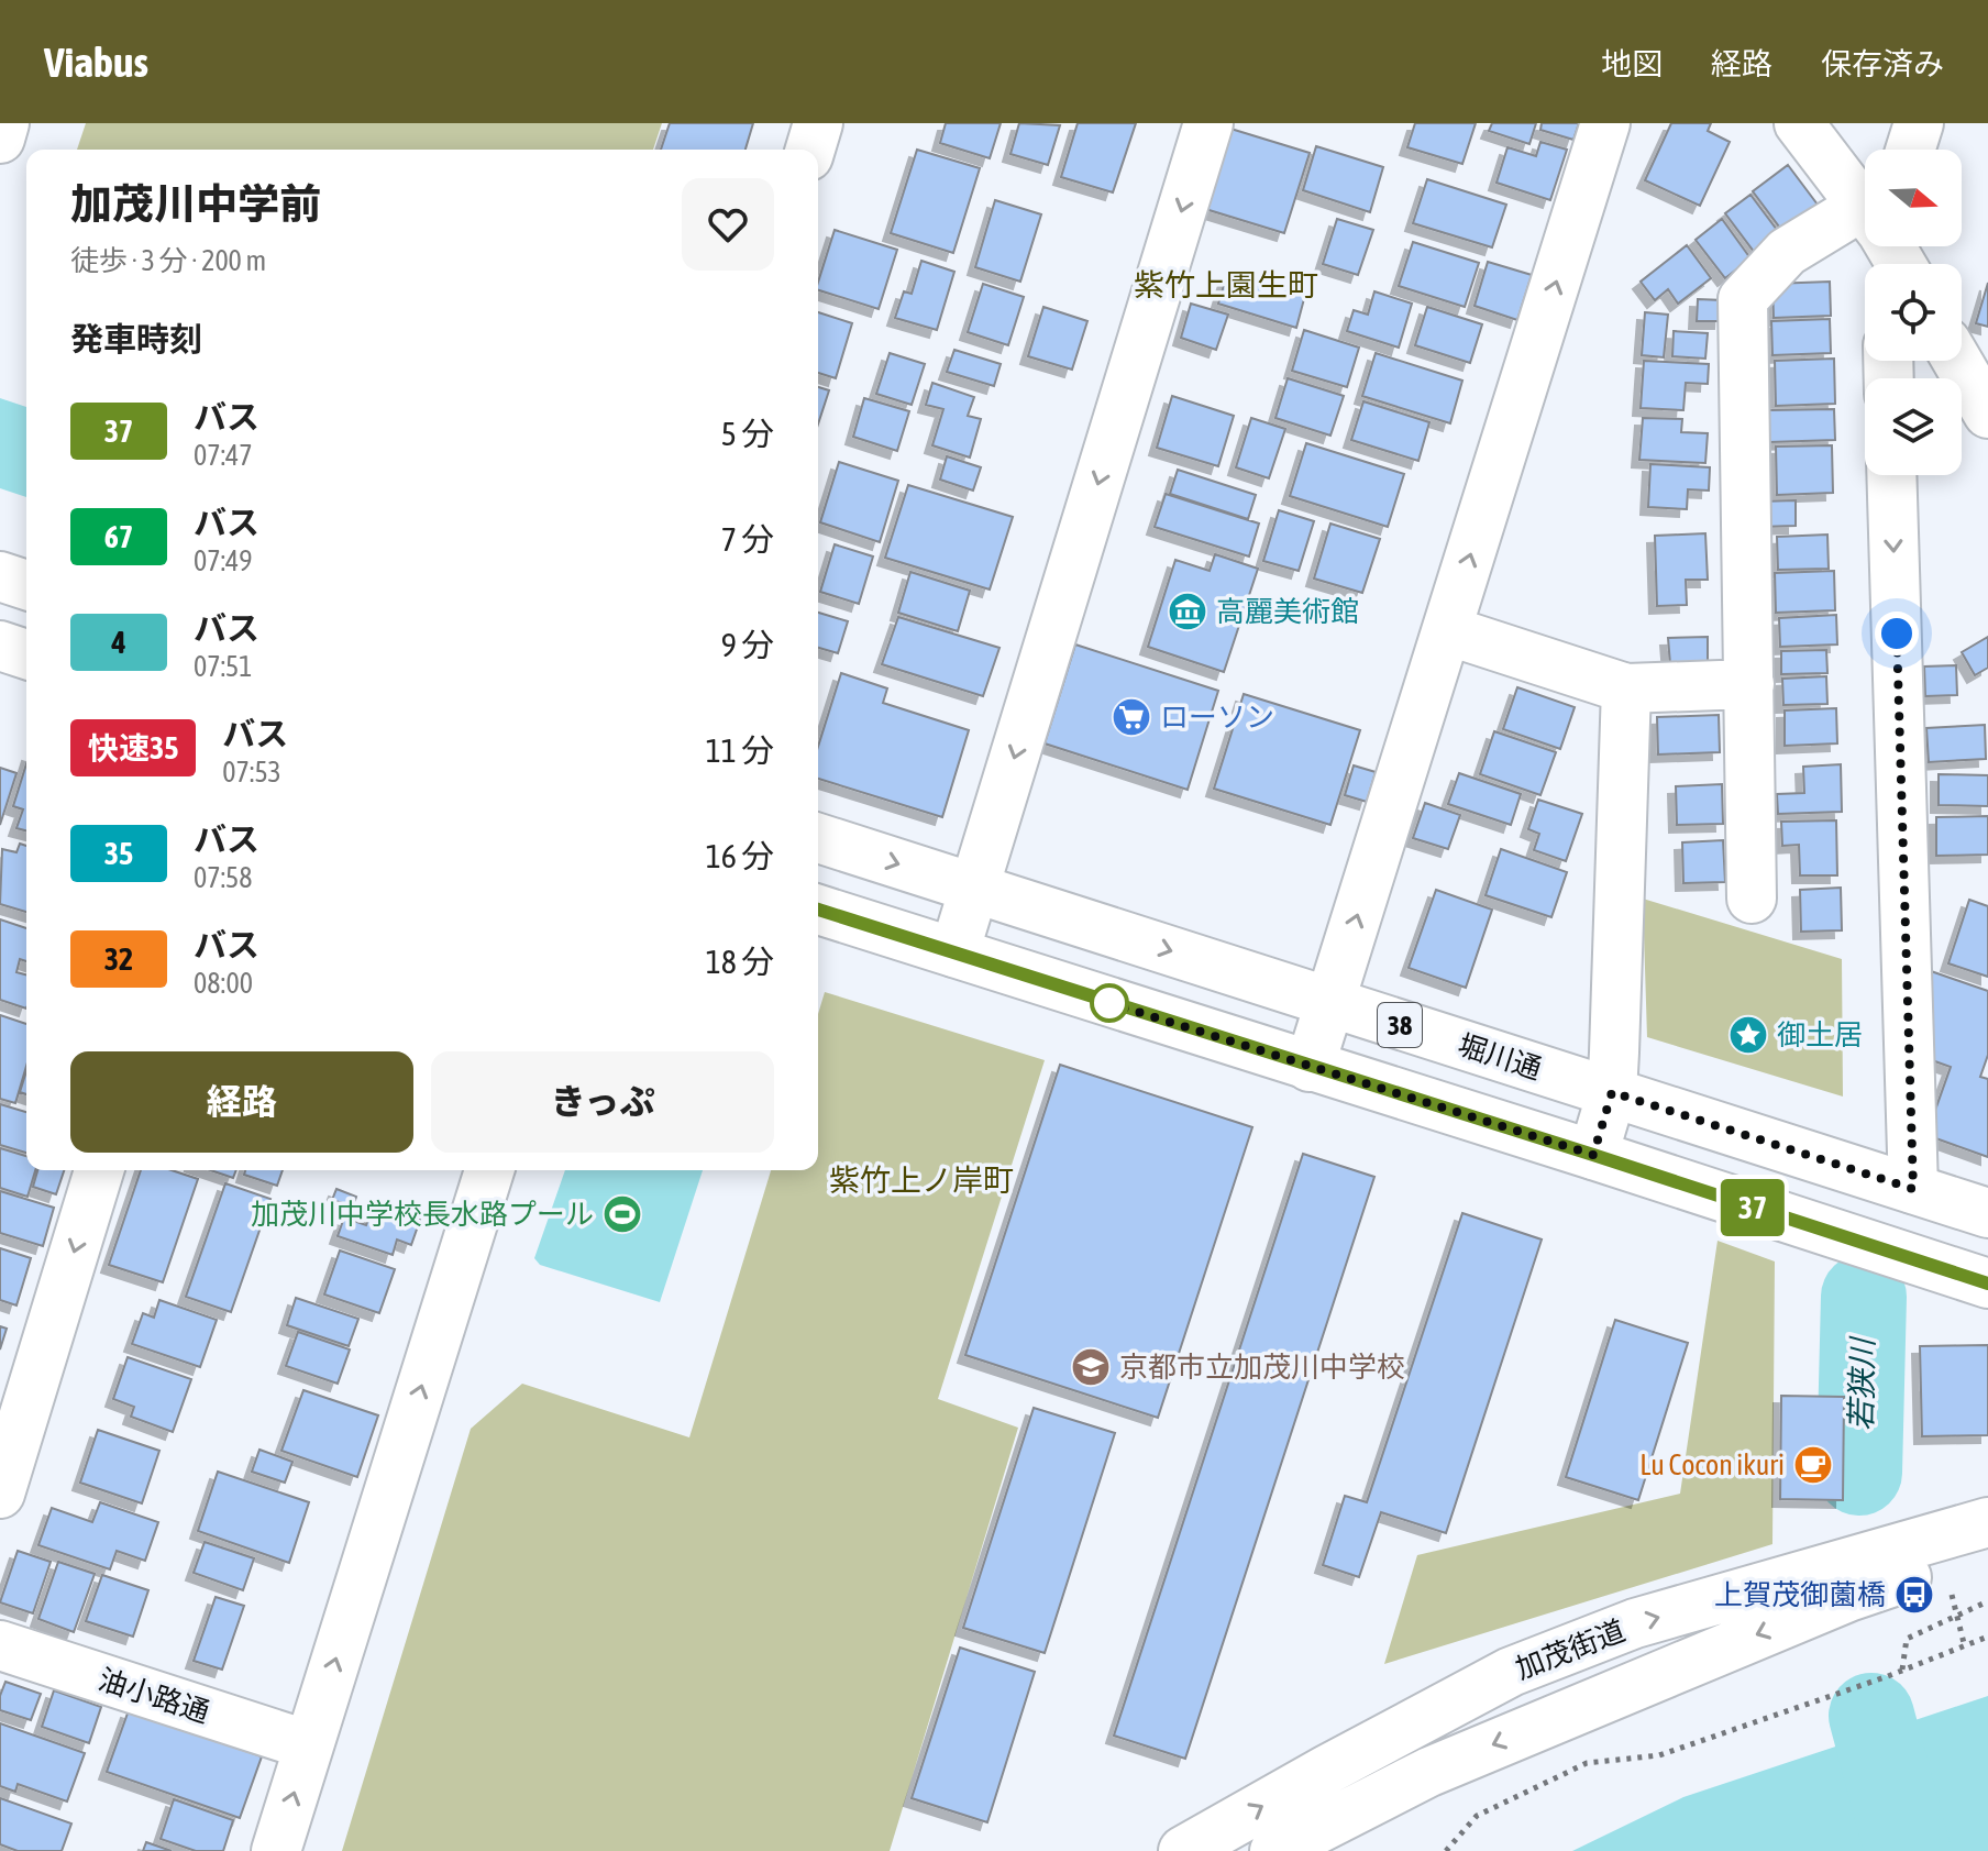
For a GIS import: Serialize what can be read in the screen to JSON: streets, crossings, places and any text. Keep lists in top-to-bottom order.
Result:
{
  "streets": {
    "street": [
      "38",
      "堀川通",
      "加茂街道",
      "油小路通"
    ]
  },
  "districts": ["紫竹上園生町", "紫竹上ノ岸町"],
  "water": ["若狭川"],
  "places": {
    "museum": ["高麗美術館"],
    "supermarket": ["ローソン"],
    "place": ["御土居"],
    "sports": ["加茂川中学校長水路プール"],
    "school or university": ["京都市立加茂川中学校"],
    "cafe": ["Lu Cocon ikuri"],
    "bus stop": ["上賀茂御薗橋"]
  },
  "lines": ["bus line 37"],
  "north": "right",
  "page": {
    "header": "Viabus",
    "nav": ["地図", "経路", "保存済み"],
    "on_map": "37",
    "heading": [
      ["加茂川中学前", "徒歩 · 3 分 · 200 m"],
      "発車時刻"
    ],
    "list": [
      {
        "mark": "37",
        "name": "バス",
        "note": "07:47",
        "value": "5 分"
      },
      {
        "mark": "67",
        "name": "バス",
        "note": "07:49",
        "value": "7 分"
      },
      {
        "mark": "4",
        "name": "バス",
        "note": "07:51",
        "value": "9 分"
      },
      {
        "mark": "快速35",
        "name": "バス",
        "note": "07:53",
        "value": "11 分"
      },
      {
        "mark": "35",
        "name": "バス",
        "note": "07:58",
        "value": "16 分"
      },
      {
        "mark": "32",
        "name": "バス",
        "note": "08:00",
        "value": "18 分"
      }
    ],
    "buttons": ["経路", "きっぷ"]
  }
}
